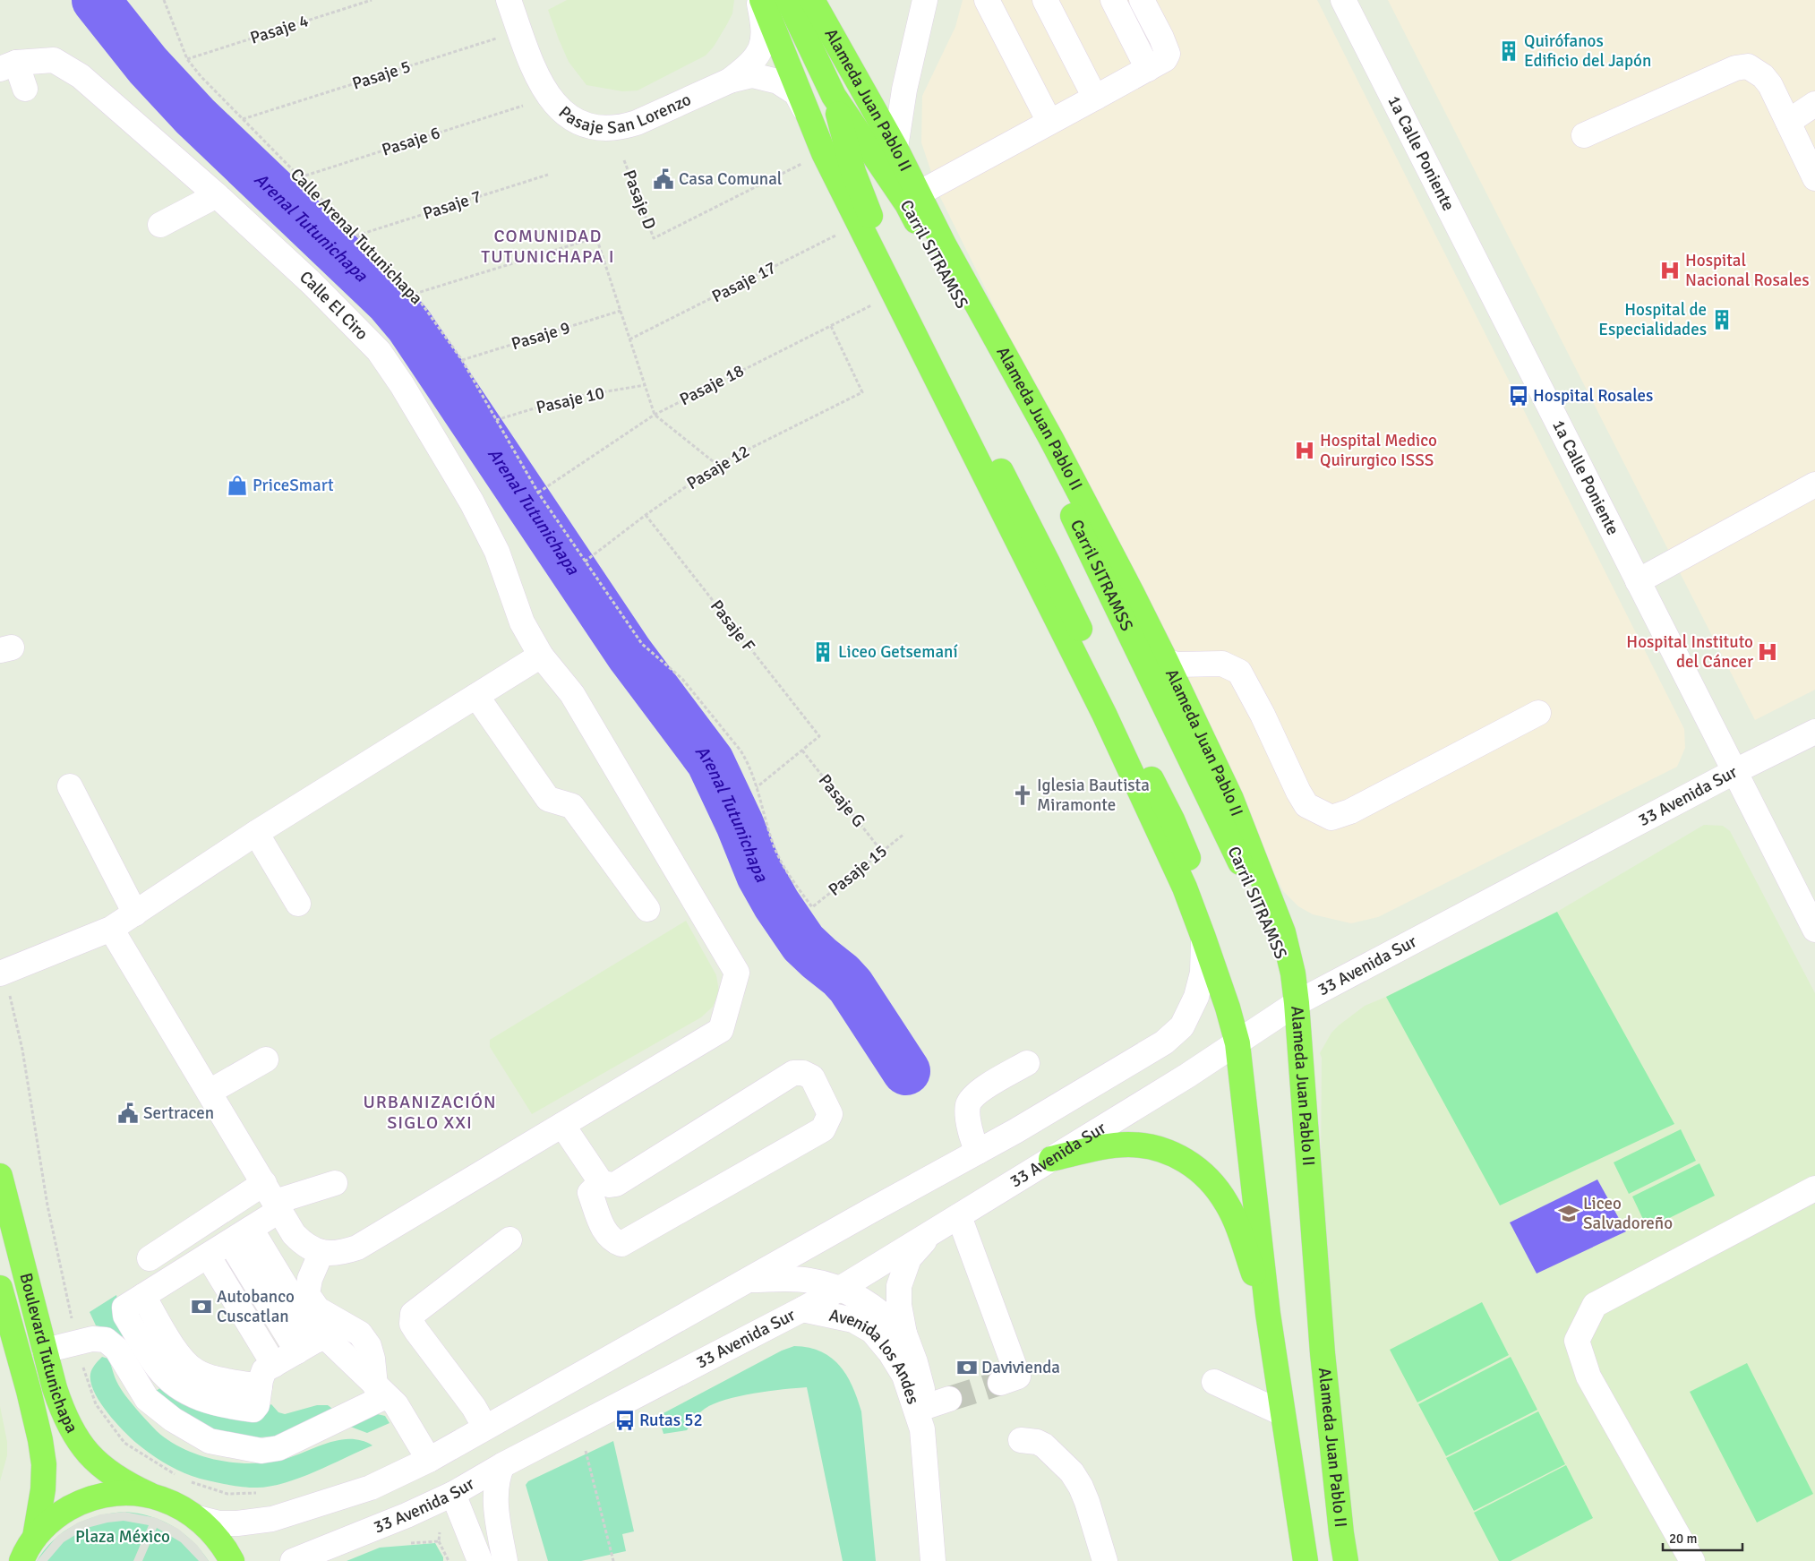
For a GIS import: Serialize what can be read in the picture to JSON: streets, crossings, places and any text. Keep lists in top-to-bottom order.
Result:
{
  "streets": {
    "main road": ["Alameda Juan Pablo II", "Carril SITRAMSS", "Boulevard Tutunichapa"],
    "street": [
      "Pasaje San Lorenzo",
      "1a Calle Poniente",
      "Calle El Ciro",
      "33 Avenida Sur",
      "Avenida los Andes"
    ],
    "path": [
      "Pasaje 4",
      "Pasaje 5",
      "Pasaje 6",
      "Pasaje D",
      "Pasaje 7",
      "Calle Arenal Tutunichapa",
      "Pasaje 17",
      "Pasaje 9",
      "Pasaje 18",
      "Pasaje 10",
      "Pasaje 12",
      "Pasaje F",
      "Pasaje G",
      "Pasaje 15"
    ]
  },
  "crossings": [
    ["Pasaje 4", "Calle Arenal Tutunichapa"],
    ["Pasaje 5", "Pasaje San Lorenzo"],
    ["Pasaje 5", "Calle Arenal Tutunichapa"],
    ["Alameda Juan Pablo II", "Carril SITRAMSS"],
    ["Alameda Juan Pablo II", "33 Avenida Sur"],
    ["Pasaje 6", "Calle Arenal Tutunichapa"],
    ["1a Calle Poniente", "33 Avenida Sur"],
    ["Pasaje 7", "Calle Arenal Tutunichapa"],
    ["Calle Arenal Tutunichapa", "Pasaje 9"],
    ["Calle Arenal Tutunichapa", "Pasaje 18"],
    ["Calle Arenal Tutunichapa", "Pasaje 10"],
    ["Calle Arenal Tutunichapa", "Pasaje 12"],
    ["Calle Arenal Tutunichapa", "Pasaje 15"],
    ["Carril SITRAMSS", "33 Avenida Sur"],
    ["Pasaje 18", "Pasaje 12"],
    ["Pasaje 12", "Pasaje F"],
    ["Pasaje F", "Pasaje G"],
    ["33 Avenida Sur", "Avenida los Andes"],
    ["Pasaje G", "Pasaje 15"]
  ],
  "districts": ["COMUNIDAD TUTUNICHAPA I", "URBANIZACIÓN SIGLO XXI"],
  "water": ["Arenal Tutunichapa"],
  "parks": ["Plaza México"],
  "places": {
    "building": ["Quirófanos Edificio del Japón", "Hospital de Especialidades", "Liceo Getsemaní"],
    "public building": ["Casa Comunal", "Sertracen"],
    "hospital": ["Hospital Nacional Rosales", "Hospital Medico Quirurgico ISSS", "Hospital Instituto del Cáncer"],
    "bus stop": ["Hospital Rosales", "Rutas 52"],
    "shop": ["PriceSmart"],
    "church": ["Iglesia Bautista Miramonte"],
    "school or university": ["Liceo Salvadoreño"],
    "bank": ["Autobanco Cuscatlan", "Davivienda"]
  },
  "scale_bar": "20 m"
}
